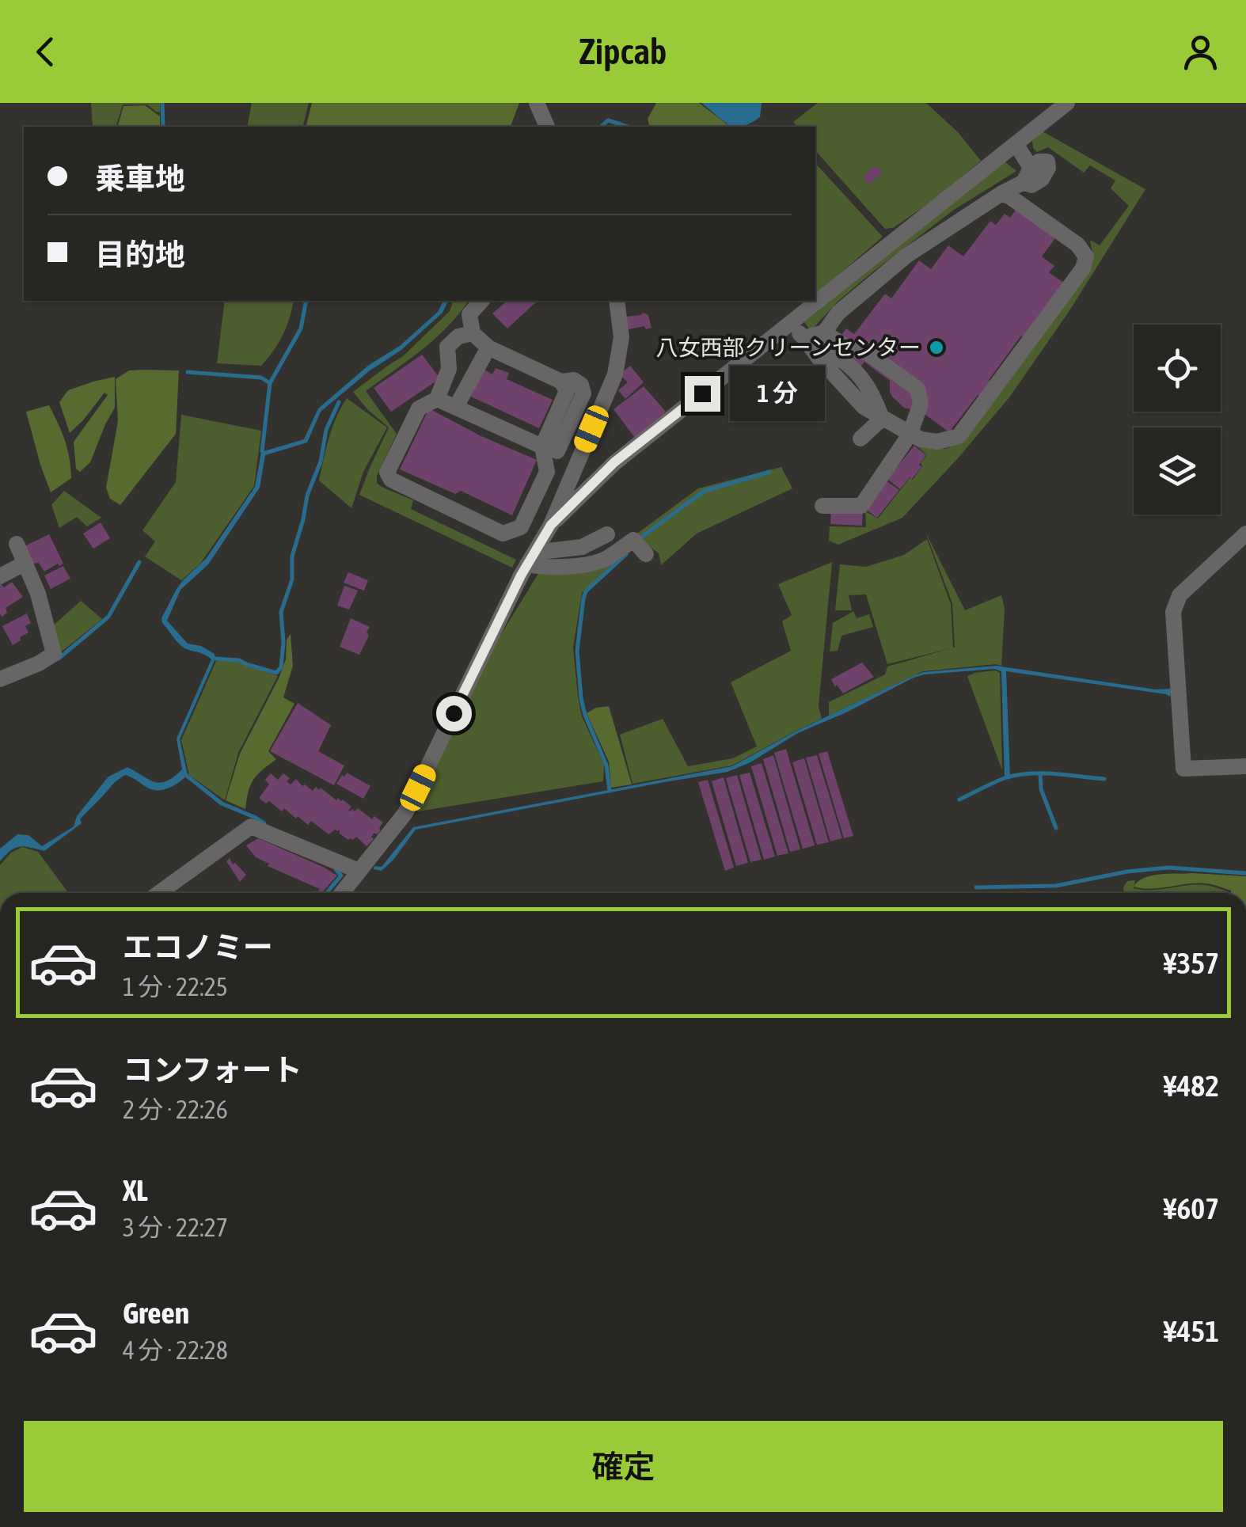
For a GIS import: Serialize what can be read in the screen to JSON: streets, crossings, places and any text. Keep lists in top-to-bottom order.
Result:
{
  "places": ["八女西部クリーンセンター"],
  "page": {
    "header": "Zipcab",
    "banner": ["乗車地", "目的地"],
    "bubble": "1 分",
    "list": [
      {
        "name": "エコノミー",
        "note": "1 分 · 22:25",
        "value": "¥357"
      },
      {
        "name": "コンフォート",
        "note": "2 分 · 22:26",
        "value": "¥482"
      },
      {
        "name": "XL",
        "note": "3 分 · 22:27",
        "value": "¥607"
      },
      {
        "name": "Green",
        "note": "4 分 · 22:28",
        "value": "¥451"
      }
    ],
    "buttons": "確定"
  }
}
